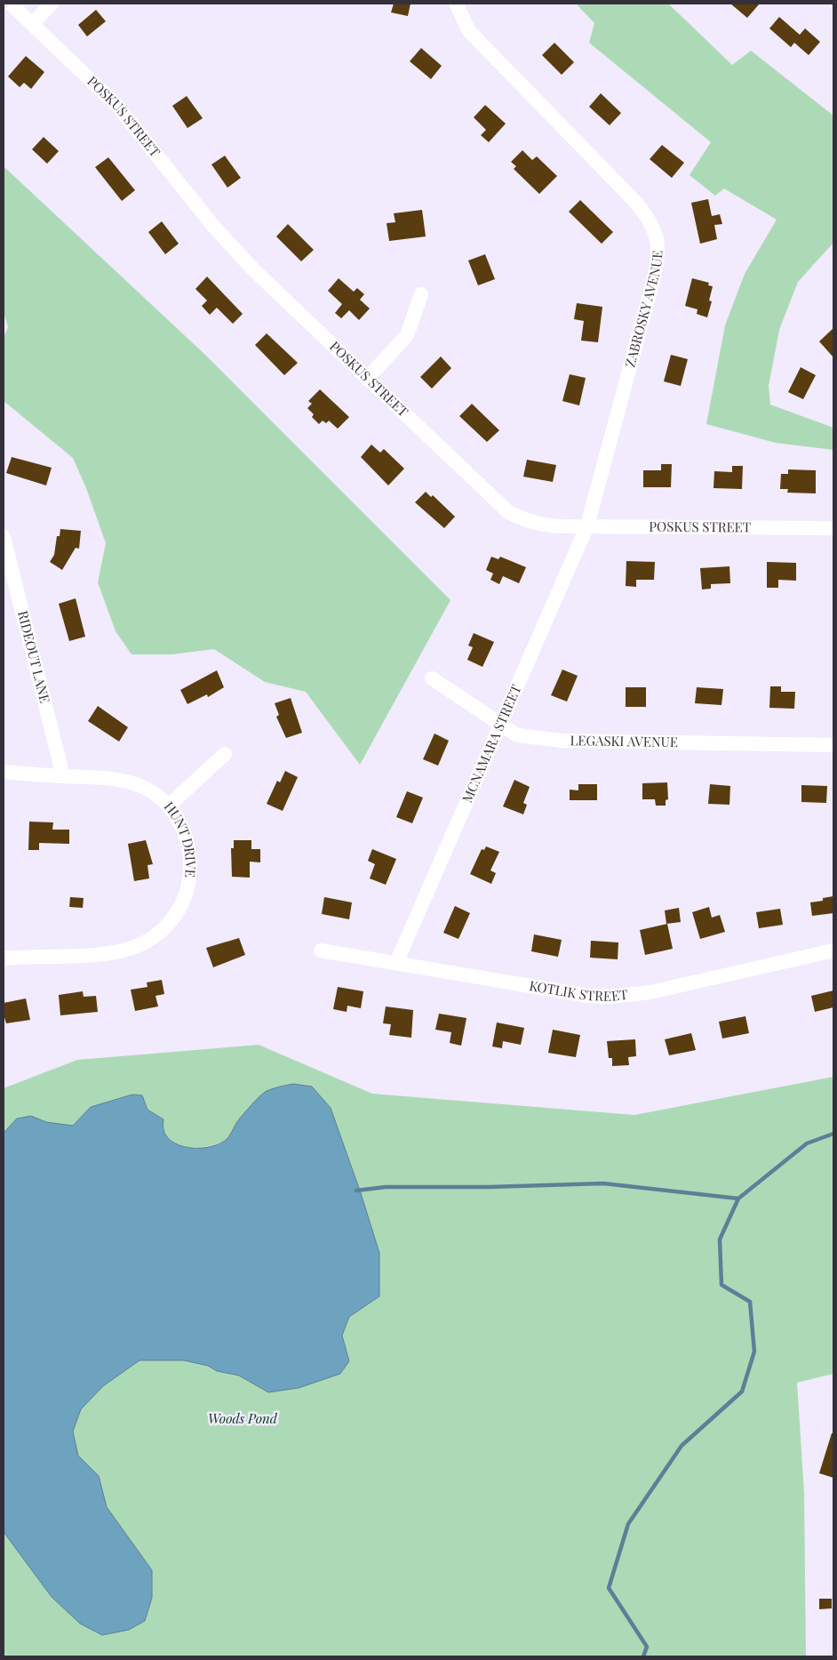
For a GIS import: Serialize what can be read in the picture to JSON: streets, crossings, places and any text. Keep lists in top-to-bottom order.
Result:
{
  "streets": {
    "street": [
      "POSKUS STREET",
      "ZABROSKY AVENUE",
      "RIDEOUT LANE",
      "LEGASKI AVENUE",
      "MCNAMARA STREET",
      "HUNT DRIVE",
      "KOTLIK STREET"
    ]
  },
  "crossings": [
    ["POSKUS STREET", "ZABROSKY AVENUE"],
    ["POSKUS STREET", "MCNAMARA STREET"],
    ["ZABROSKY AVENUE", "MCNAMARA STREET"],
    ["RIDEOUT LANE", "HUNT DRIVE"],
    ["LEGASKI AVENUE", "MCNAMARA STREET"],
    ["MCNAMARA STREET", "KOTLIK STREET"]
  ],
  "parks": ["Woods Pond"]
}
